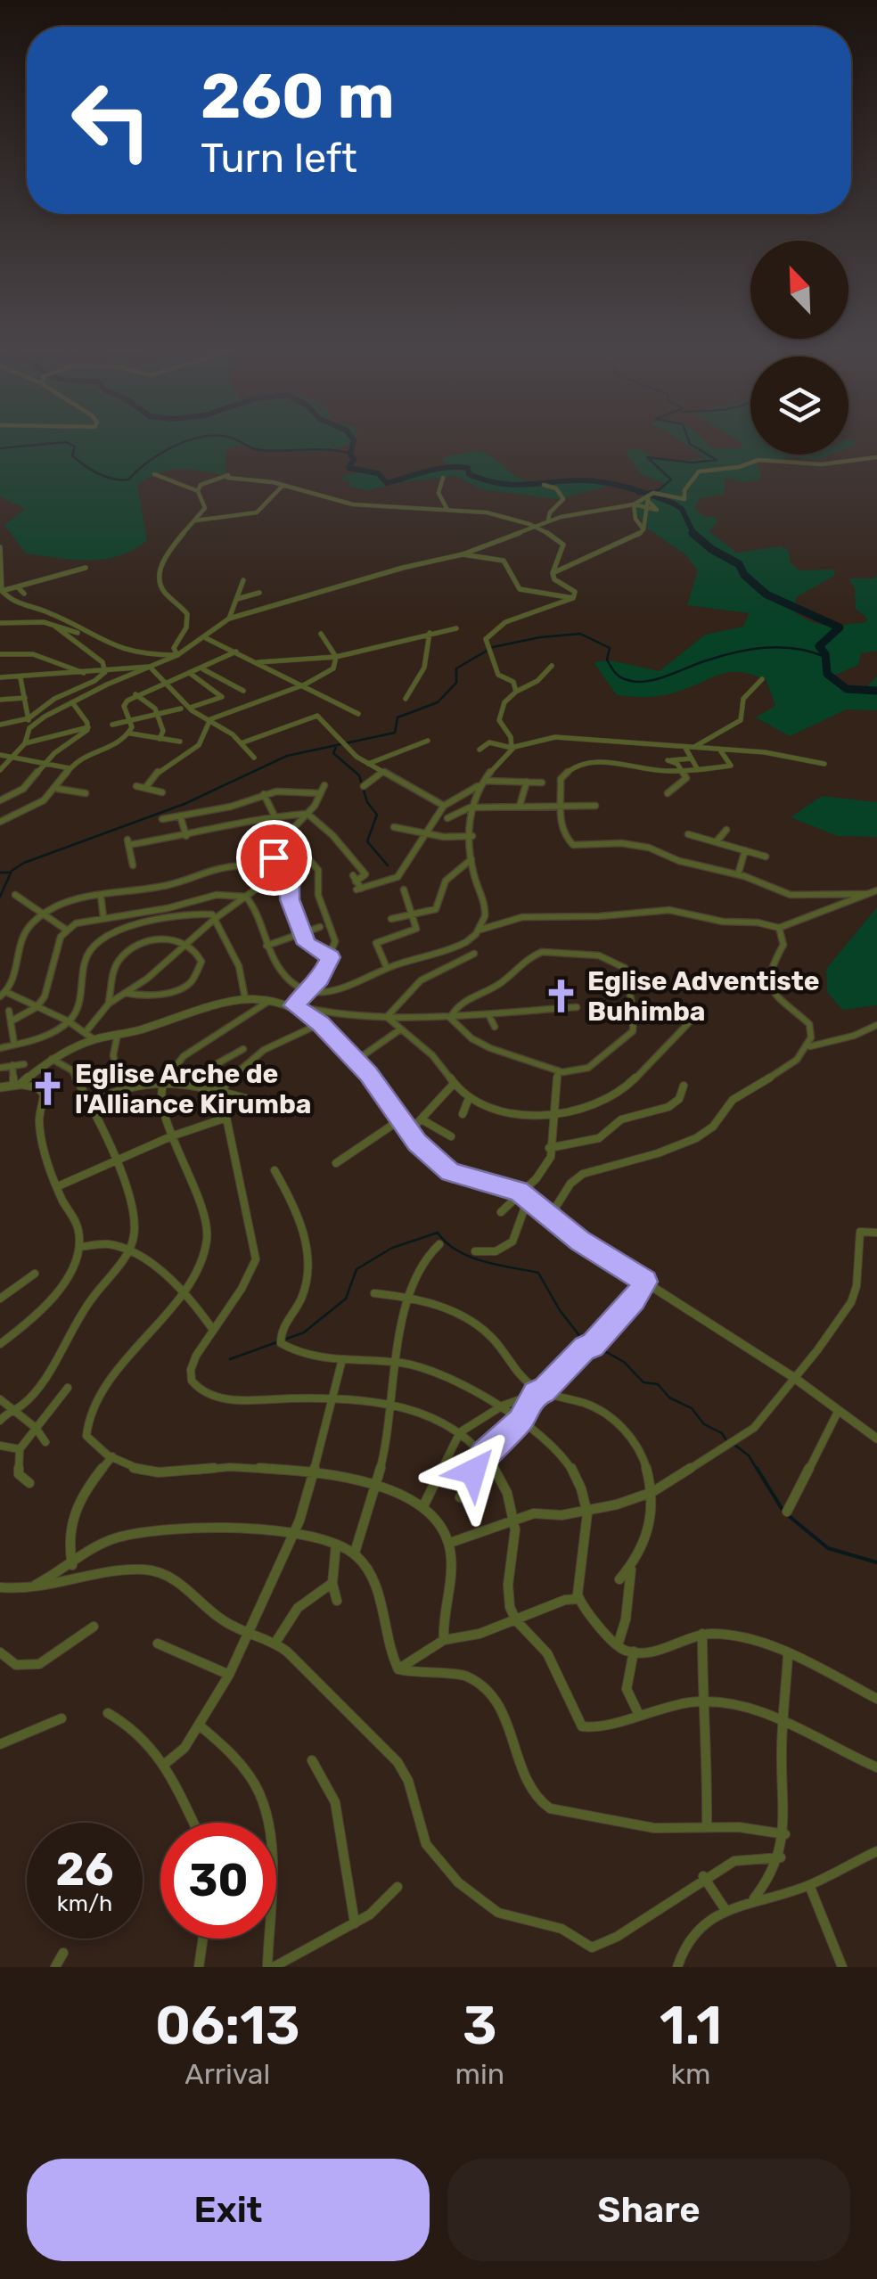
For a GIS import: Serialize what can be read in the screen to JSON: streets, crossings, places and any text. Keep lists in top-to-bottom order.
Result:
{
  "places": {
    "church": ["Eglise Adventiste Buhimba", "Eglise Arche de l'Alliance Kirumba"]
  },
  "north": "top left",
  "page": {
    "turn": ["260 m", "Turn left"],
    "speed": "26 km/h",
    "limit": "30",
    "eta": [
      "06:13",
      "Arrival",
      "3",
      "min",
      "1.1",
      "km"
    ],
    "buttons": ["Exit", "Share"]
  }
}
